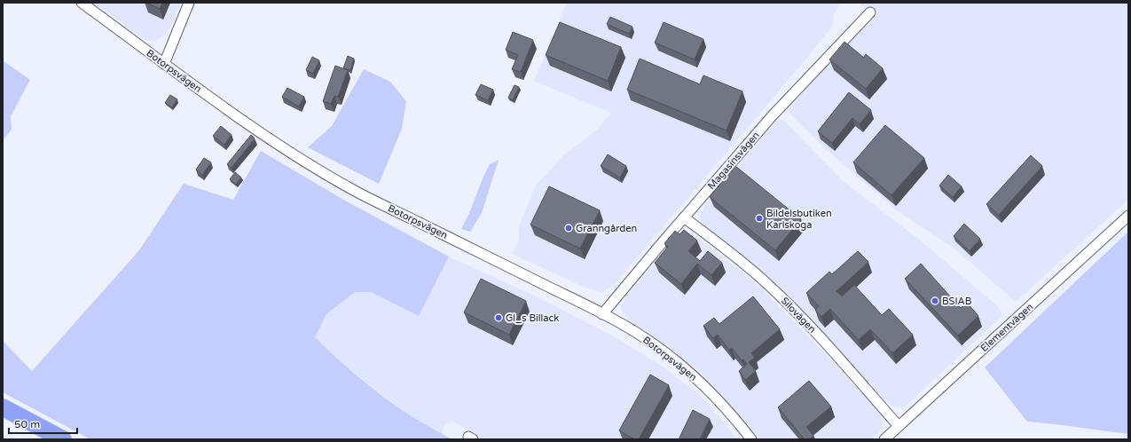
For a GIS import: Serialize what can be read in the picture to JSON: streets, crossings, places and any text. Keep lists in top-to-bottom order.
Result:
{
  "streets": {
    "street": [
      "Botorpsvägen",
      "Magasinsvägen",
      "Silovägen",
      "Elementvägen"
    ]
  },
  "crossings": [
    ["Botorpsvägen", "Magasinsvägen"],
    ["Magasinsvägen", "Silovägen"],
    ["Silovägen", "Elementvägen"]
  ],
  "places": [
    "Bildelsbutiken Karlskoga",
    "Granngården",
    "BSIAB",
    "Gl_s Billack"
  ],
  "scale_bar": "50 m"
}
